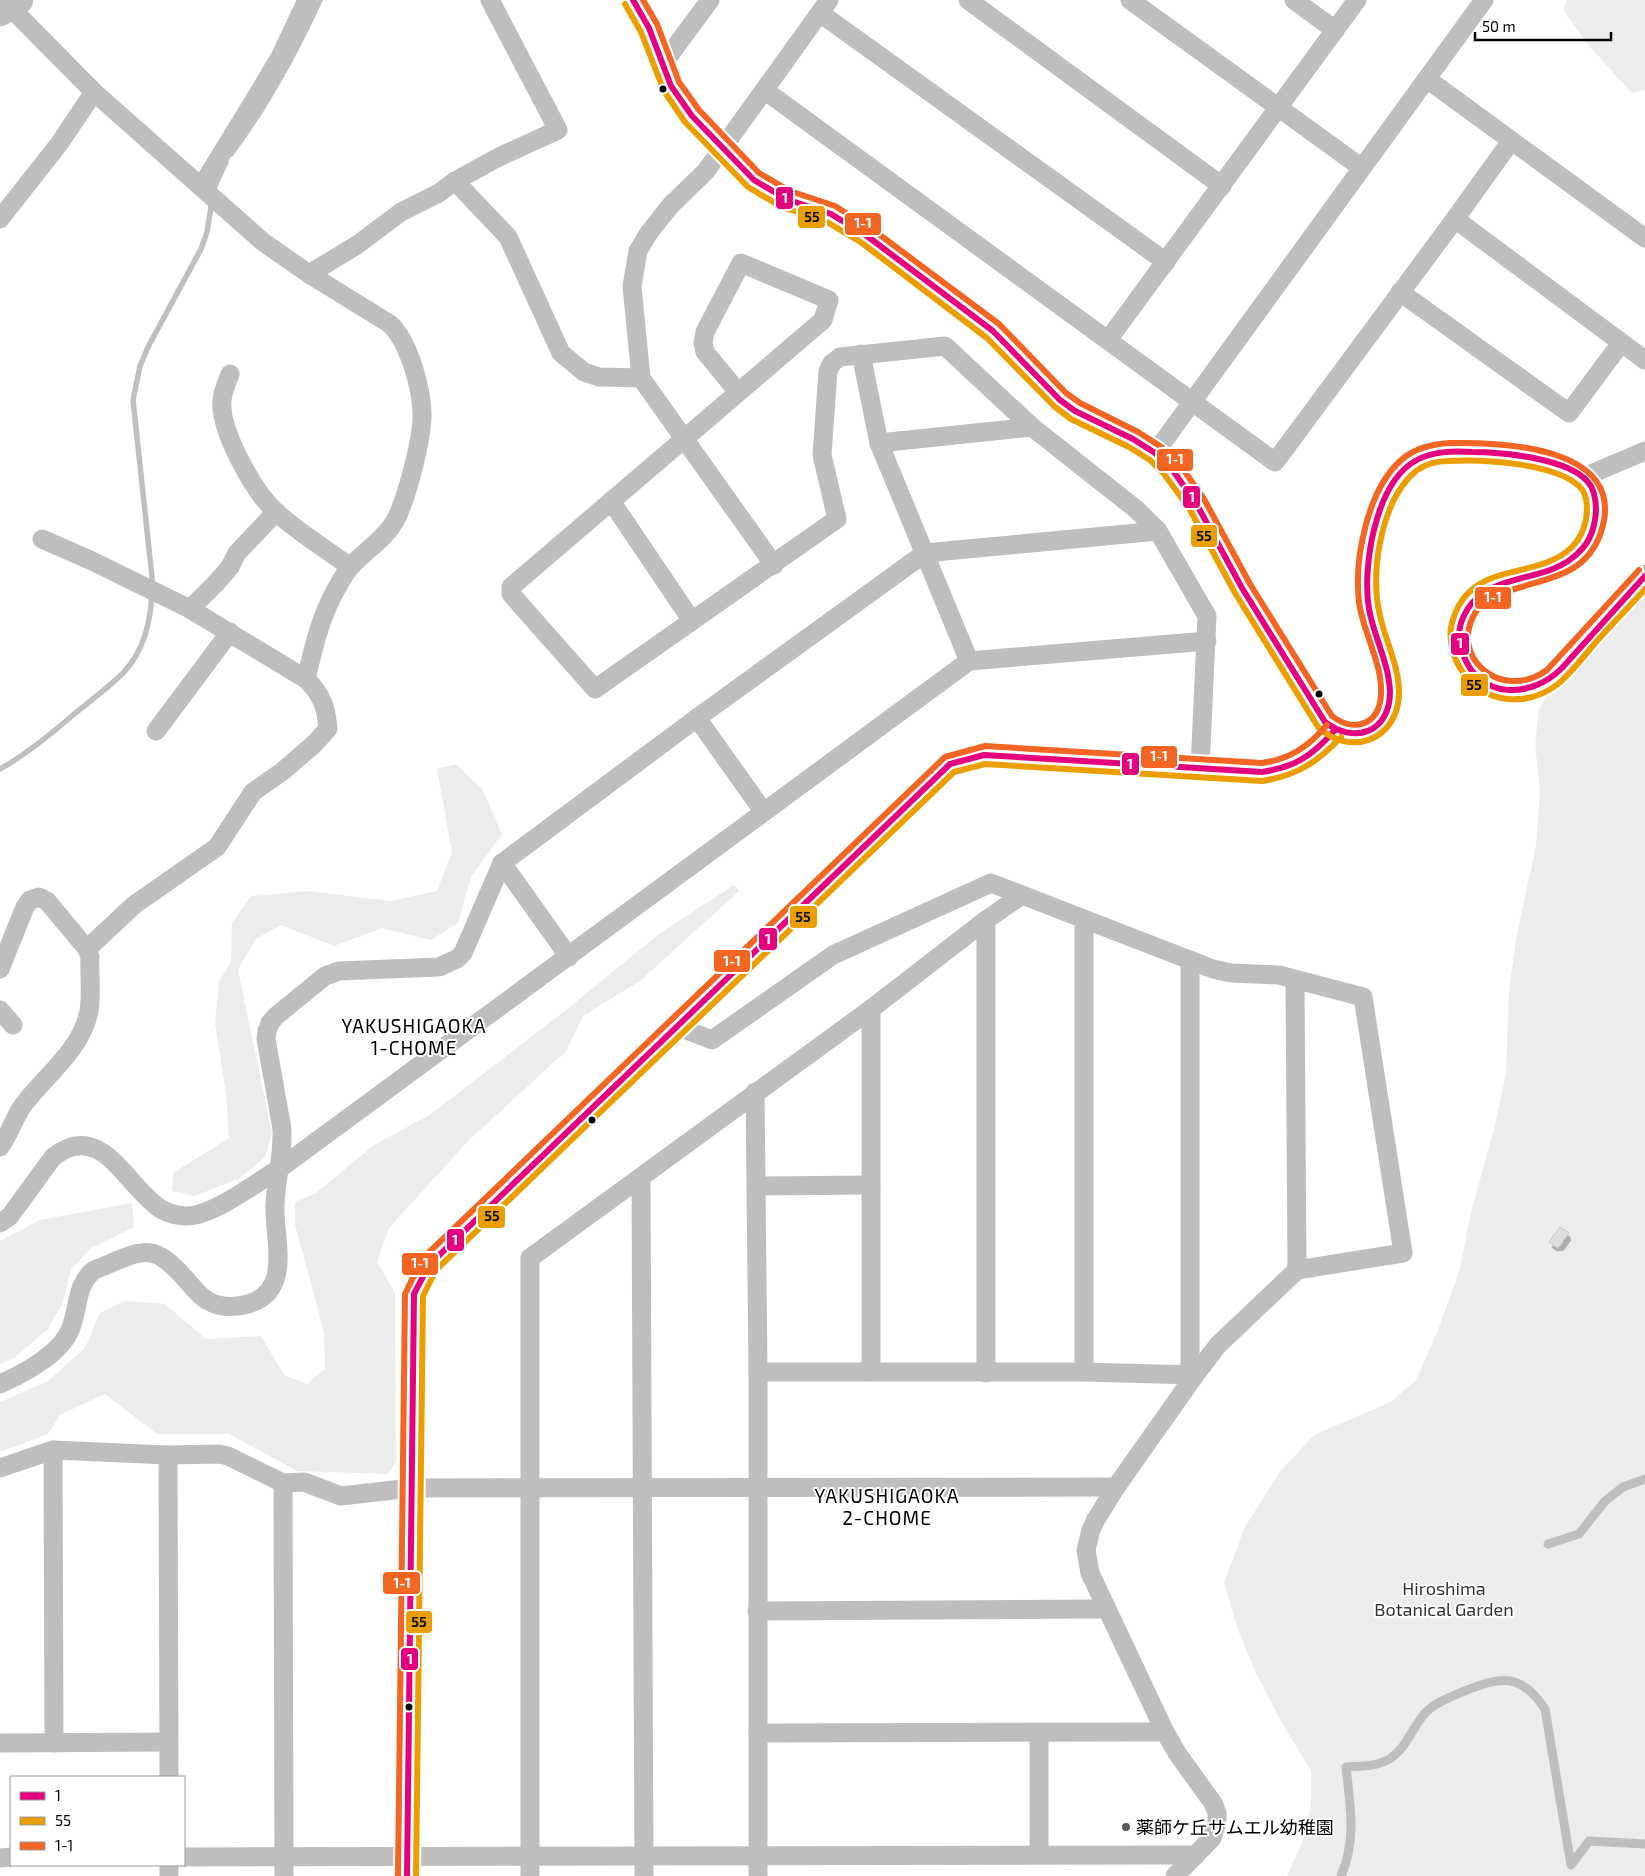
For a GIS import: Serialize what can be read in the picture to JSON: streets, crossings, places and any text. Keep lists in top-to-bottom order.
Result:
{
  "districts": ["YAKUSHIGAOKA 1-CHOME", "YAKUSHIGAOKA 2-CHOME"],
  "parks": ["Hiroshima Botanical Garden"],
  "places": ["薬師ケ丘サムエル幼稚園"],
  "lines": ["transit line 1", "transit line 1-1", "transit line 55"],
  "legend": ["1", "55", "1-1"],
  "scale_bar": "50 m"
}
